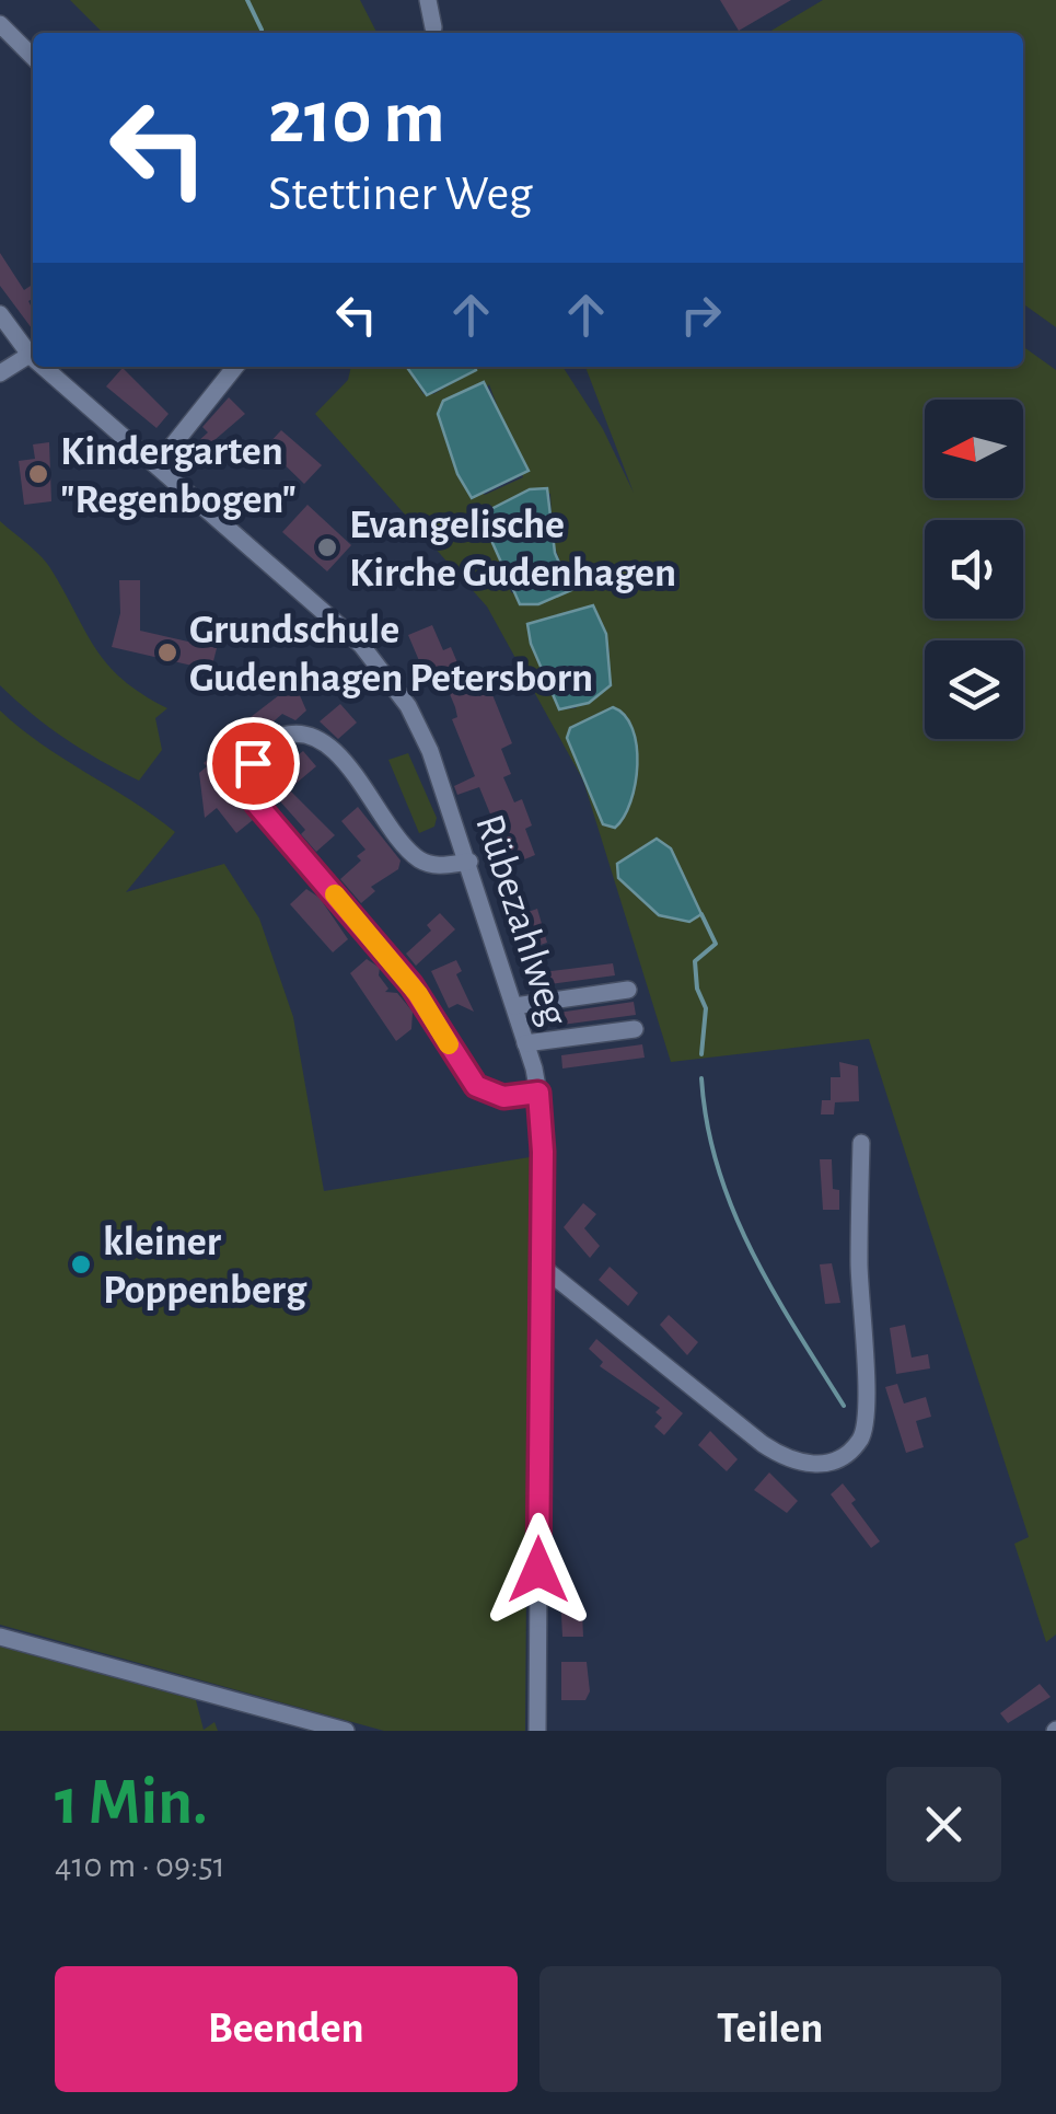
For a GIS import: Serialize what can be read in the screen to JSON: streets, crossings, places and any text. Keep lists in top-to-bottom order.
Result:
{
  "streets": {
    "street": ["Rübezahlweg"]
  },
  "places": [
    "Kindergarten \"Regenbogen\"",
    "Evangelische Kirche Gudenhagen",
    "Grundschule Gudenhagen Petersborn",
    "kleiner Poppenberg"
  ],
  "north": "left",
  "page": {
    "turn": ["210 m", "Stettiner Weg"],
    "heading": ["1 Min.", "410 m · 09:51"],
    "buttons": ["Beenden", "Teilen"]
  }
}
